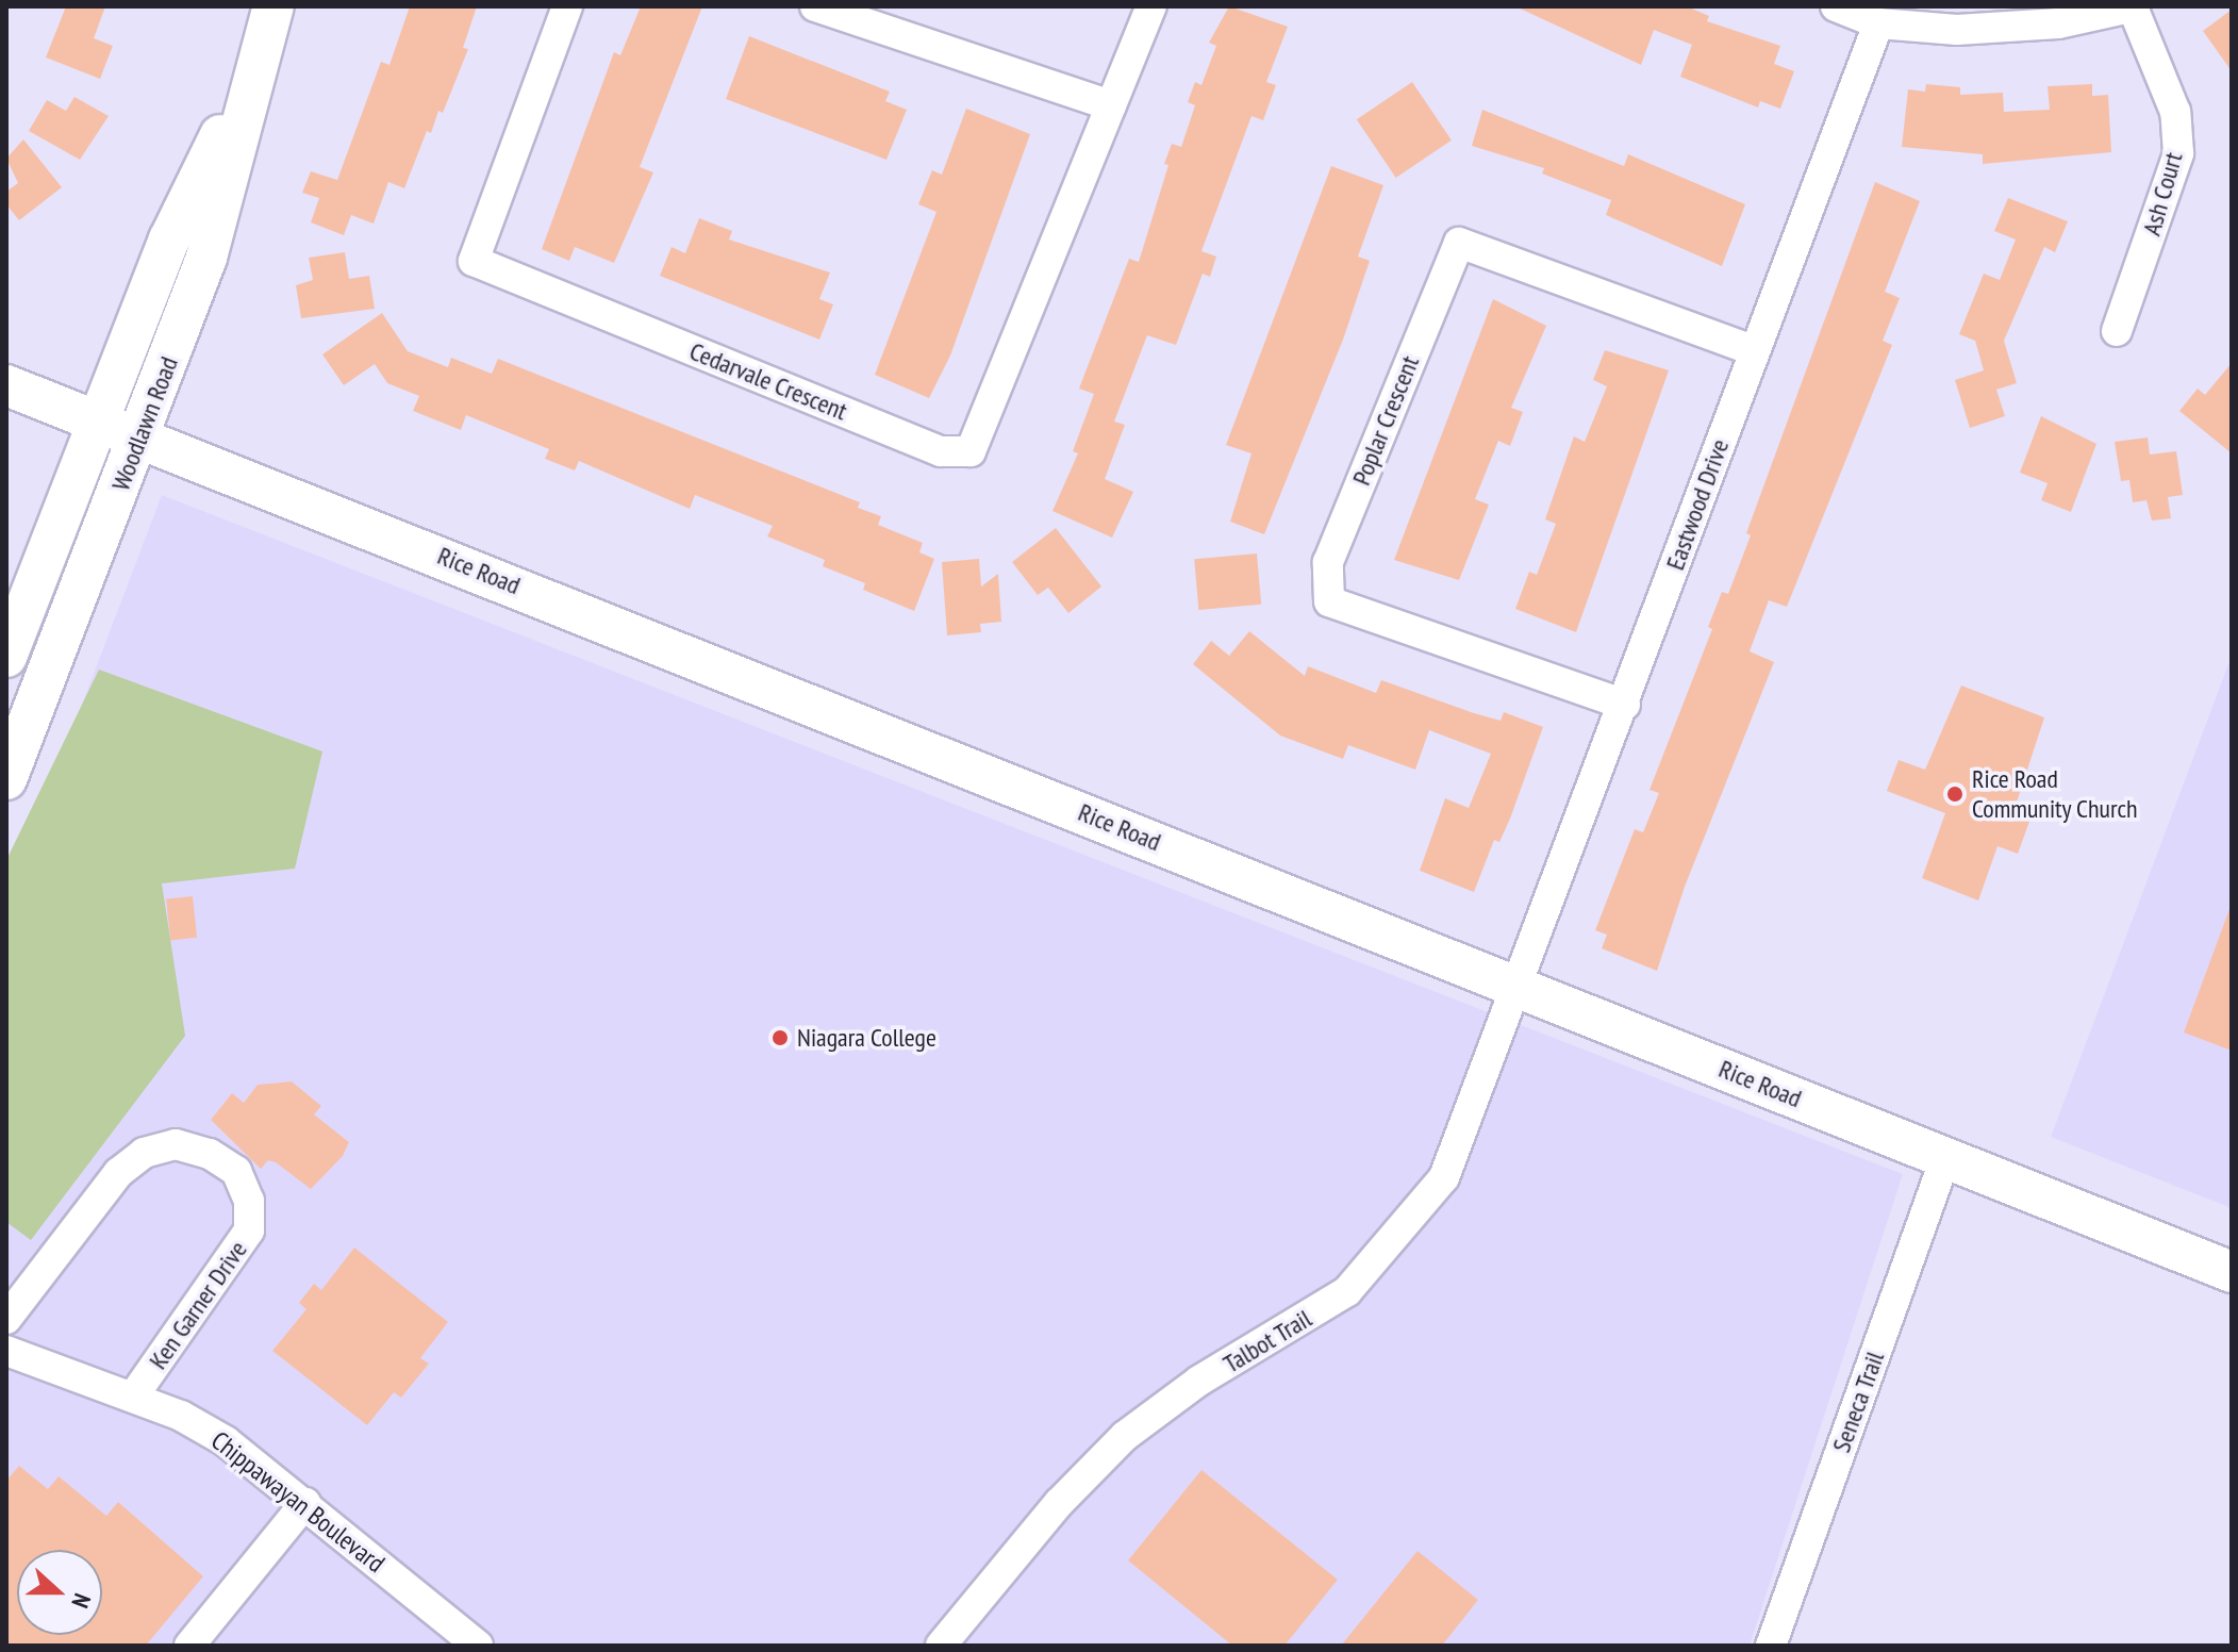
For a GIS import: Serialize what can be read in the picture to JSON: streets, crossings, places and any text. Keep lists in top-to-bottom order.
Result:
{
  "streets": {
    "street": [
      "Ash Court",
      "Cedarvale Crescent",
      "Poplar Crescent",
      "Woodlawn Road",
      "Eastwood Drive",
      "Rice Road",
      "Ken Garner Drive",
      "Talbot Trail",
      "Seneca Trail",
      "Chippawayan Boulevard"
    ]
  },
  "crossings": [
    ["Poplar Crescent", "Eastwood Drive"],
    ["Woodlawn Road", "Rice Road"],
    ["Eastwood Drive", "Rice Road"],
    ["Eastwood Drive", "Talbot Trail"],
    ["Rice Road", "Talbot Trail"],
    ["Rice Road", "Seneca Trail"],
    ["Ken Garner Drive", "Chippawayan Boulevard"]
  ],
  "places": ["Rice Road Community Church", "Niagara College"],
  "north": "right"
}
